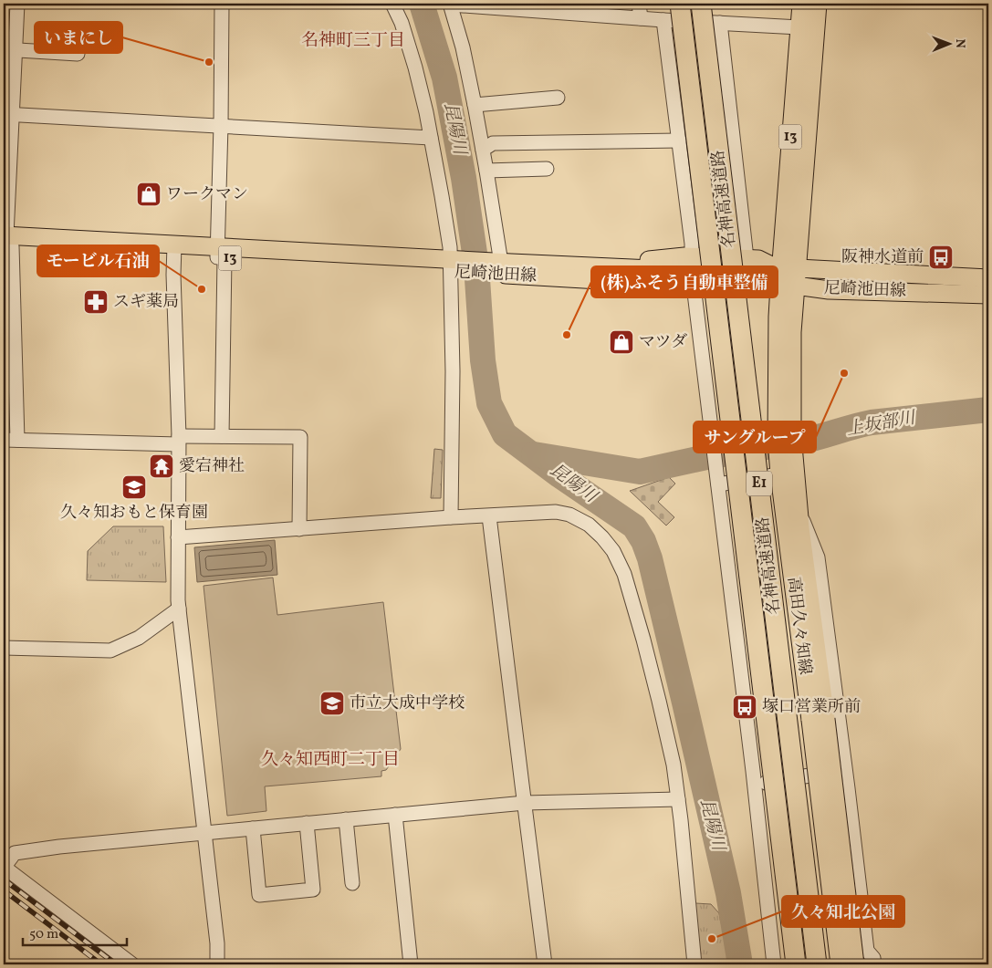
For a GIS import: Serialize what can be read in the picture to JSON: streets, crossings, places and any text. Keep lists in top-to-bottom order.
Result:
{
  "streets": {
    "highway": ["名神高速道路", "E1"],
    "main road": ["13", "尼崎池田線", "高田久々知線"]
  },
  "crossings": [
    ["13", "尼崎池田線"],
    ["13", "高田久々知線"],
    ["尼崎池田線", "高田久々知線"]
  ],
  "districts": ["名神町三丁目", "久々知西町二丁目"],
  "water": ["昆陽川", "上坂部川"],
  "places": {
    "other": [
      "いまにし",
      "モービル石油",
      "(株)ふそう自動車整備",
      "サングループ",
      "久々知北公園"
    ],
    "shop": ["ワークマン", "マツダ"],
    "bus stop": ["阪神水道前", "塚口営業所前"],
    "pharmacy": ["スギ薬局"],
    "temple": ["愛宕神社"],
    "school or university": ["久々知おもと保育園", "市立大成中学校"]
  },
  "scale_bar": "50 m",
  "north": "right"
}
